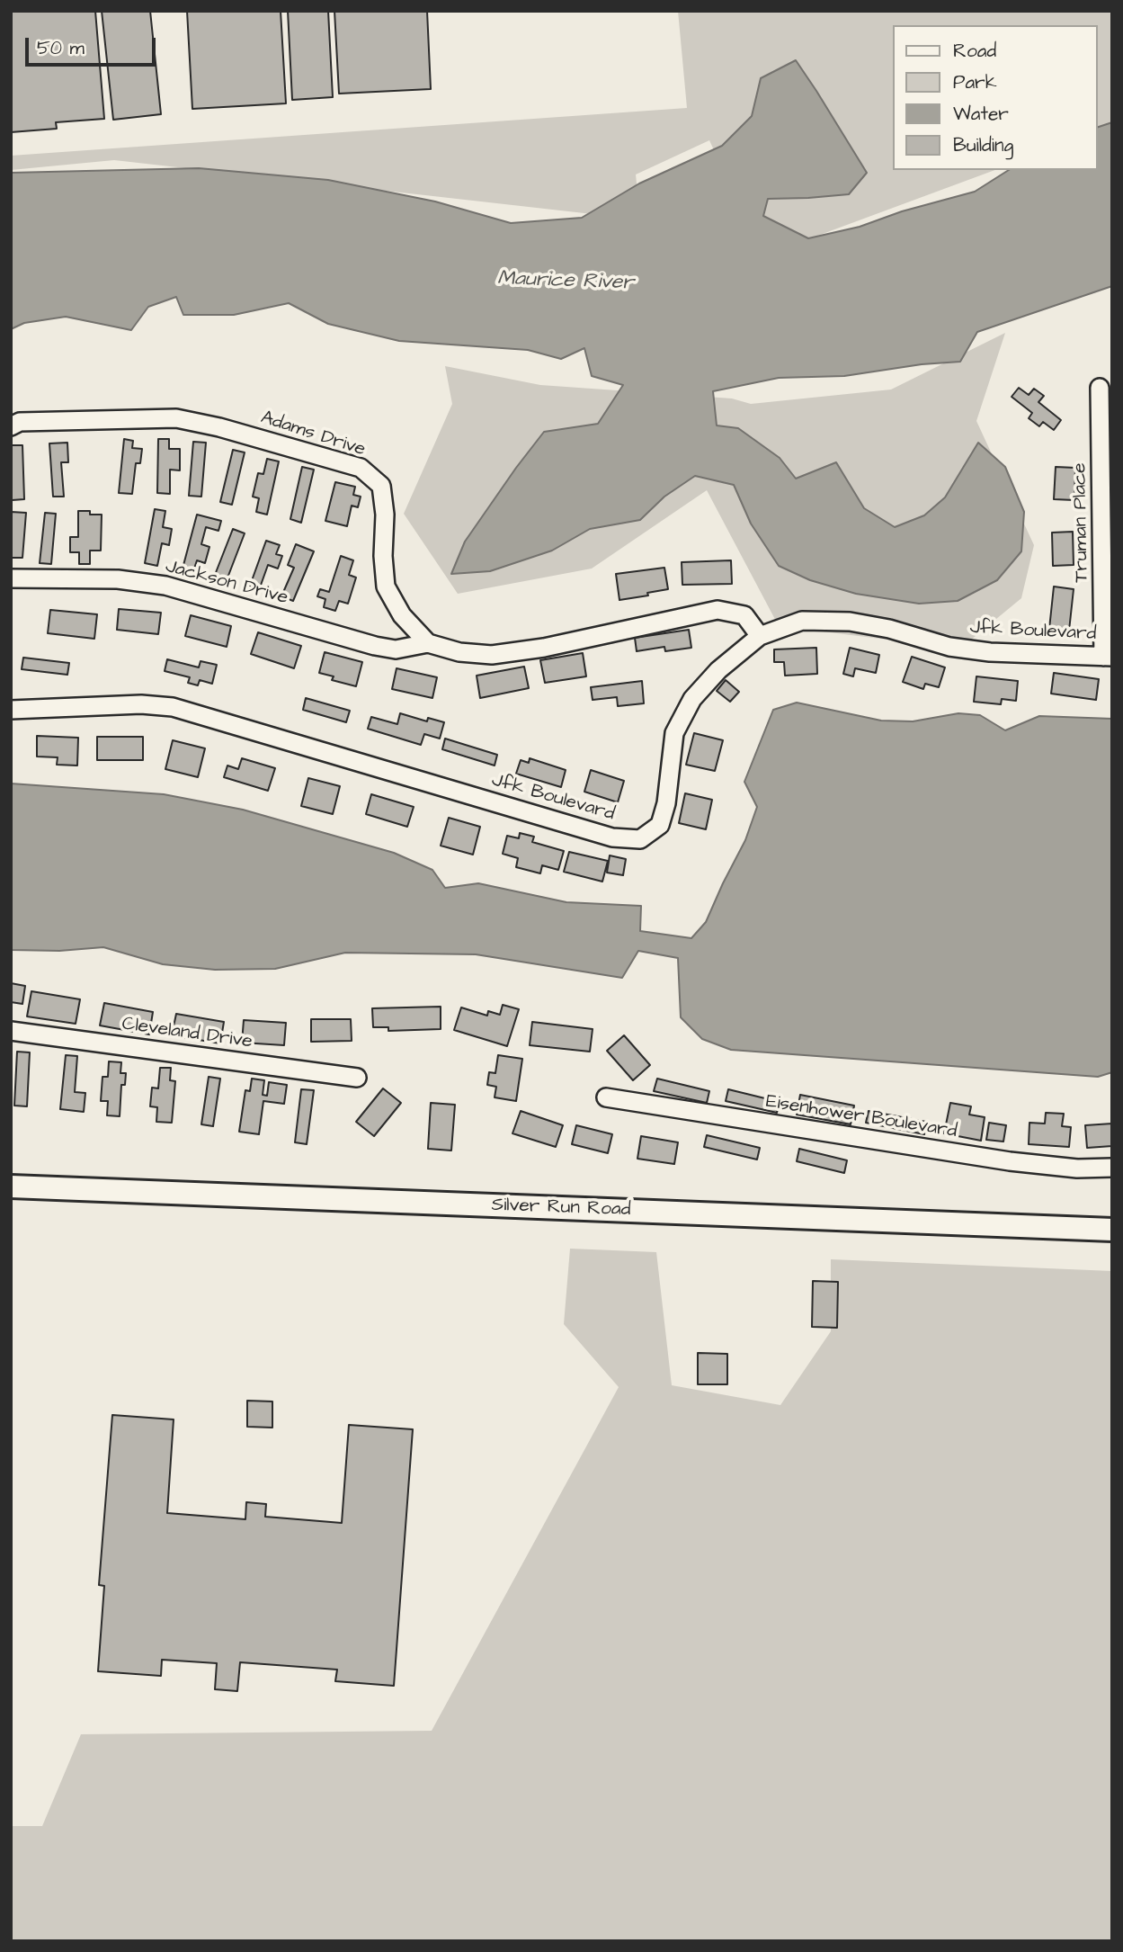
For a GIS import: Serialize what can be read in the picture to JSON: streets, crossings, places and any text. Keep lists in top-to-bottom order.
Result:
{
  "streets": {
    "main road": ["Silver Run Road"],
    "street": [
      "Adams Drive",
      "Truman Place",
      "Jackson Drive",
      "Jfk Boulevard",
      "Cleveland Drive",
      "Eisenhower Boulevard"
    ]
  },
  "crossings": [
    ["Adams Drive", "Jackson Drive"],
    ["Truman Place", "Jfk Boulevard"]
  ],
  "water": ["Maurice River"],
  "legend": [
    "Road",
    "Park",
    "Water",
    "Building"
  ],
  "scale_bar": "50 m"
}
